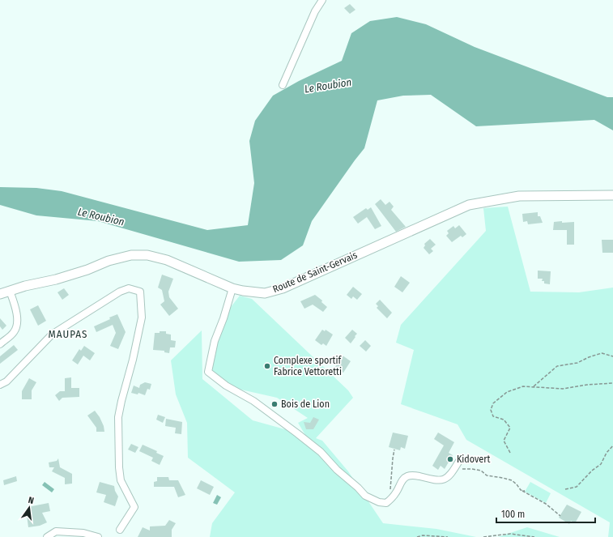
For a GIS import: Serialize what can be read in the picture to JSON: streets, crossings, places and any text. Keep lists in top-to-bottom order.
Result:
{
  "streets": {
    "street": ["Route de Saint-Gervais"]
  },
  "districts": ["MAUPAS"],
  "water": ["Le Roubion"],
  "places": ["Complexe sportif Fabrice Vettoretti", "Bois de Lion", "Kidovert"],
  "scale_bar": "100 m",
  "north": "top"
}
